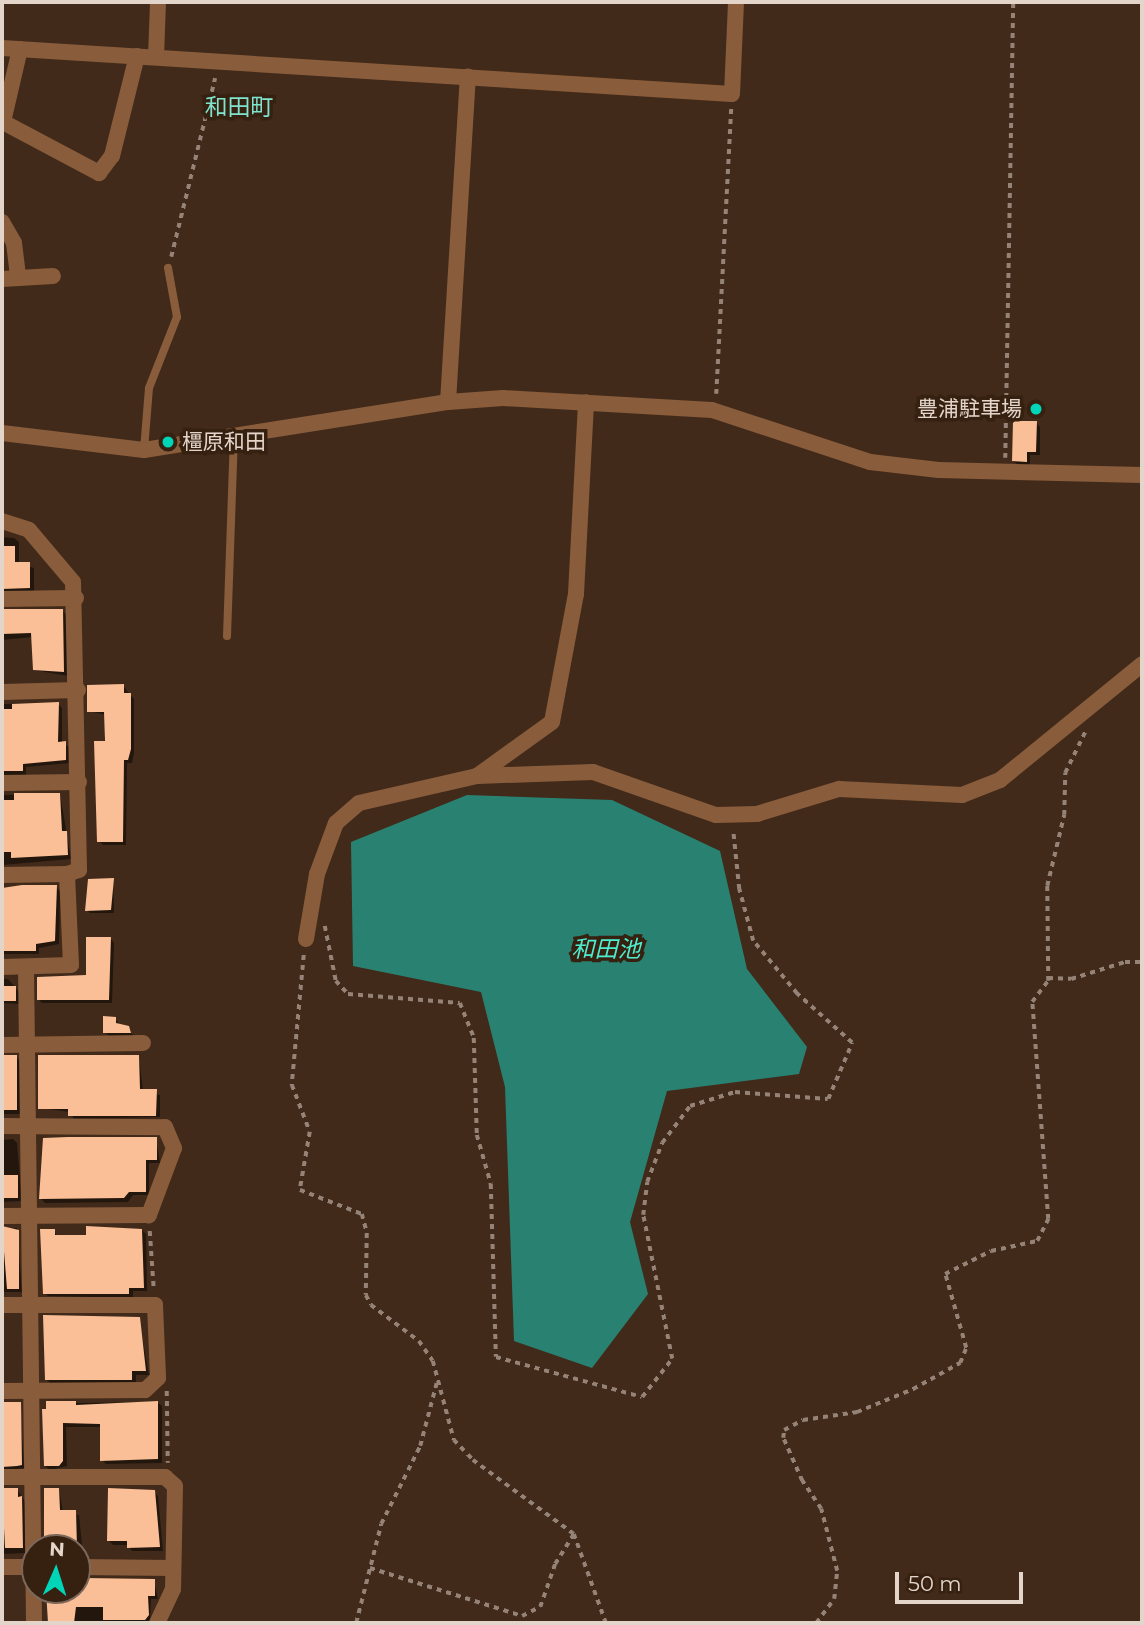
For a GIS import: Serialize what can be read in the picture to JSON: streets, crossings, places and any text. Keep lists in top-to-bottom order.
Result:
{
  "districts": ["和田町"],
  "water": ["和田池"],
  "places": ["豊浦駐車場", "橿原和田"],
  "scale_bar": "50 m",
  "north": "top"
}
